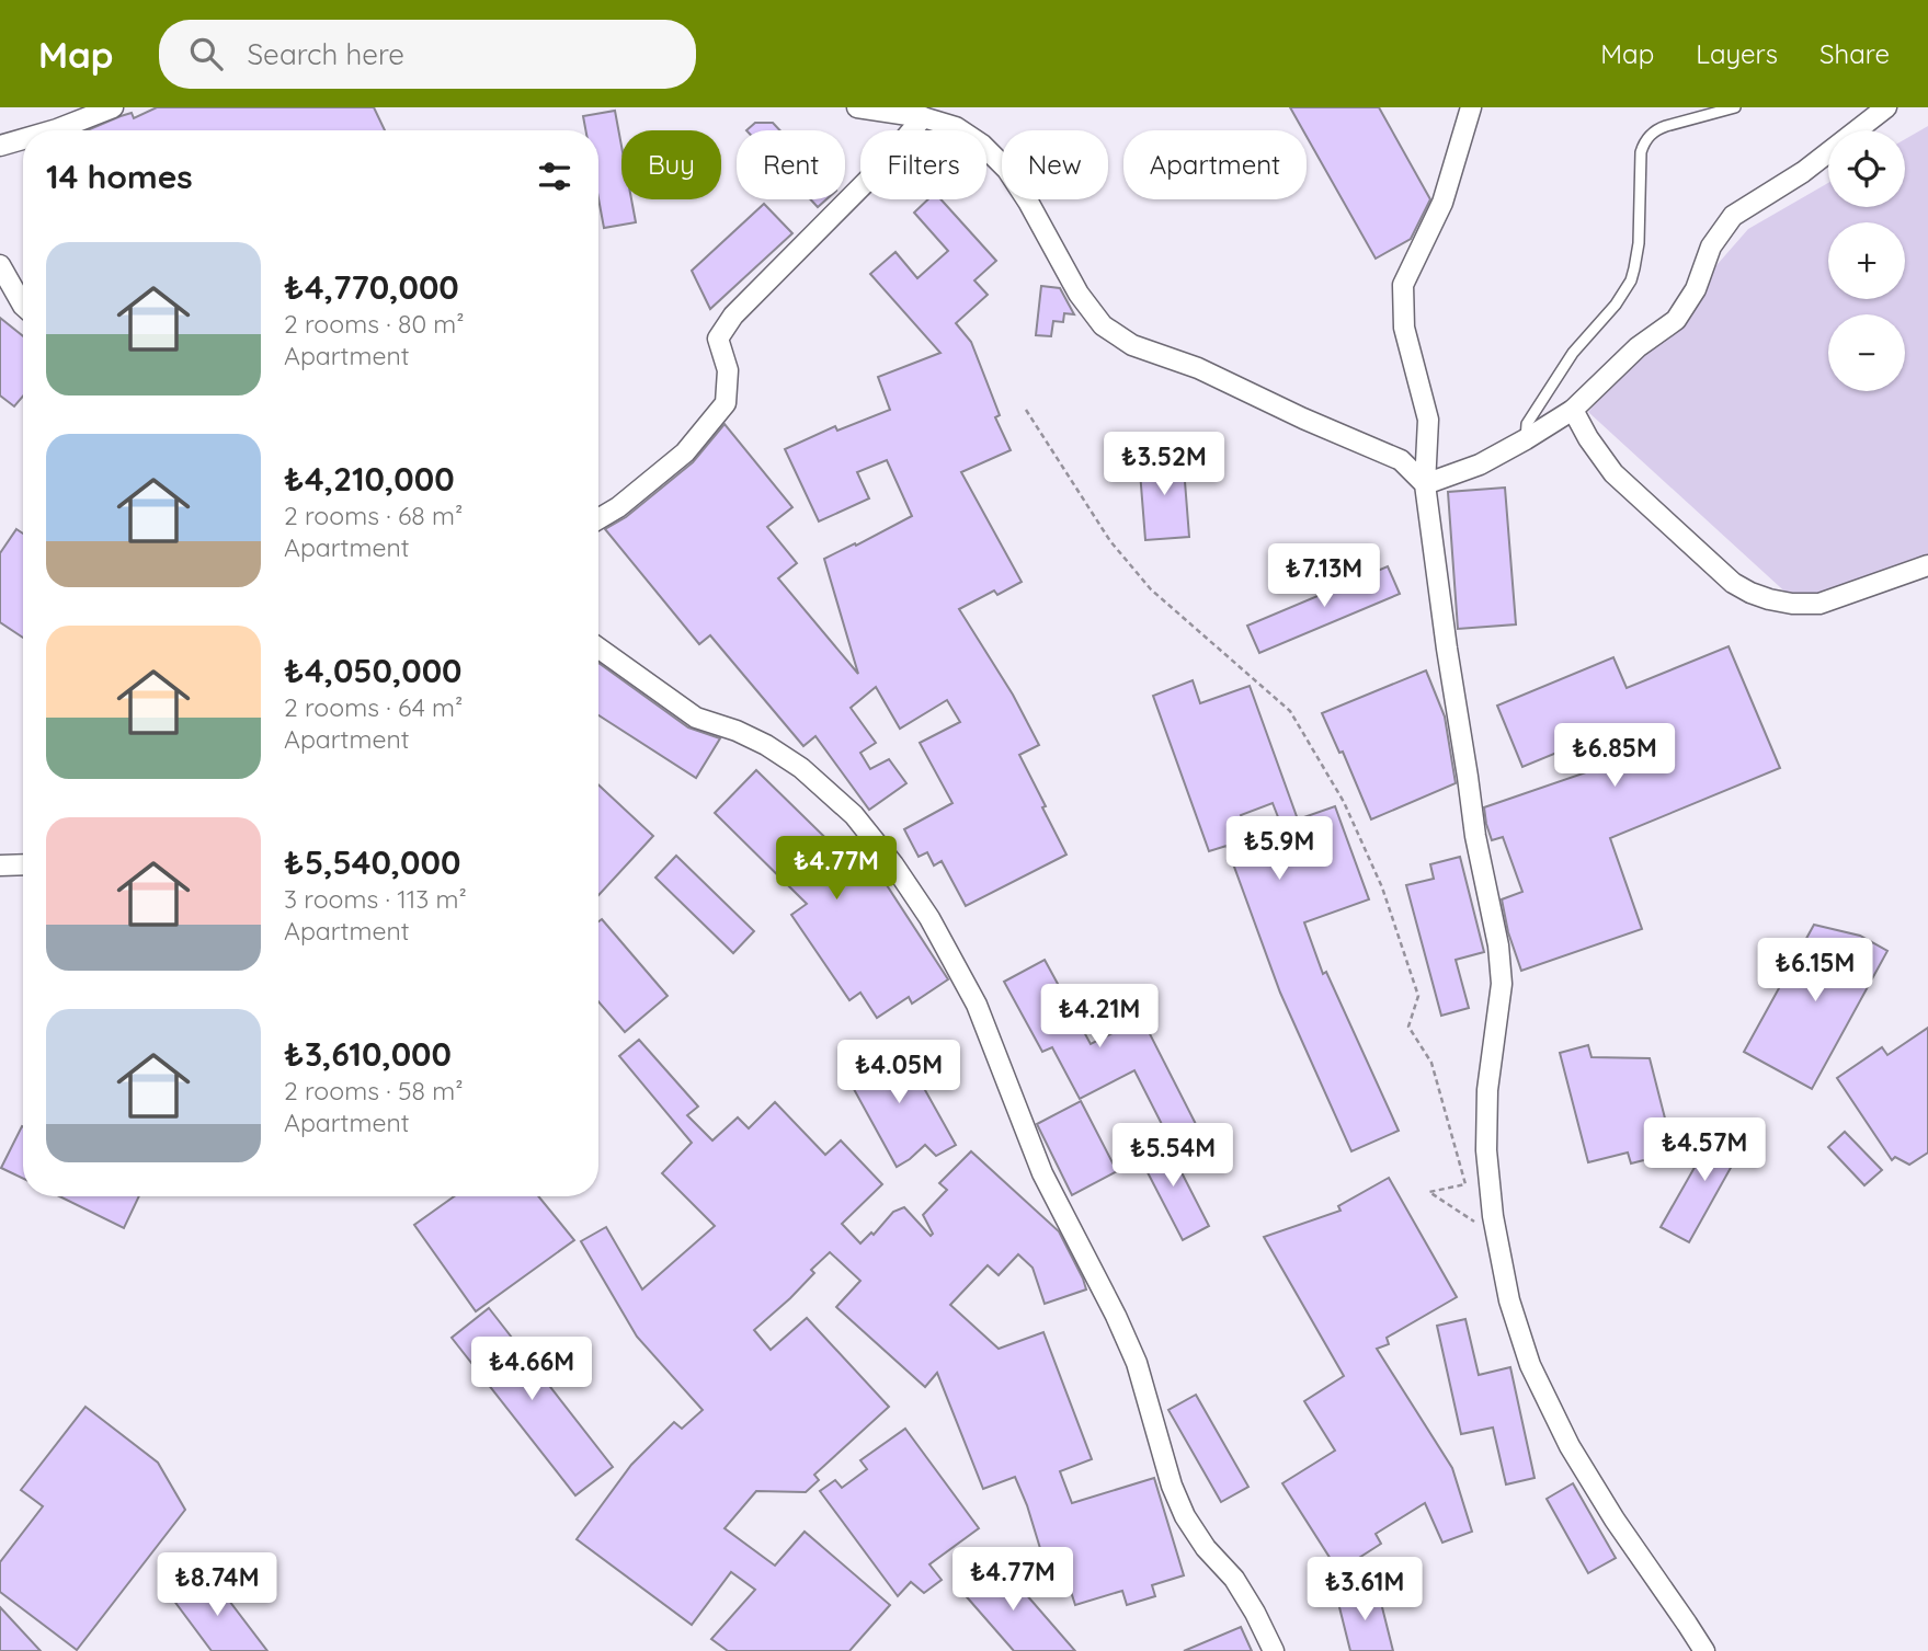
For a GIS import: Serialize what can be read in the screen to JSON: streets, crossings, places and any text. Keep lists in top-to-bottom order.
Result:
{
  "page": {
    "header": "Map",
    "search": "Search here",
    "nav": ["Map", "Layers", "Share"],
    "map_buttons": ["+", "−"],
    "chip": [
      "Buy",
      "Rent",
      "Filters",
      "New",
      "Apartment"
    ],
    "heading": "14 homes",
    "list": [
      {
        "name": "₺4,770,000",
        "note": "2 rooms · 80 m² · Apartment"
      },
      {
        "name": "₺4,210,000",
        "note": "2 rooms · 68 m² · Apartment"
      },
      {
        "name": "₺4,050,000",
        "note": "2 rooms · 64 m² · Apartment"
      },
      {
        "name": "₺5,540,000",
        "note": "3 rooms · 113 m² · Apartment"
      },
      {
        "name": "₺3,610,000",
        "note": "2 rooms · 58 m² · Apartment"
      }
    ],
    "price": [
      "₺3.52M",
      "₺7.13M",
      "₺6.85M",
      "₺5.9M",
      "₺4.77M",
      "₺6.15M",
      "₺4.21M",
      "₺4.05M",
      "₺4.57M",
      "₺5.54M",
      "₺4.66M",
      "₺4.77M",
      "₺8.74M",
      "₺3.61M"
    ]
  }
}
